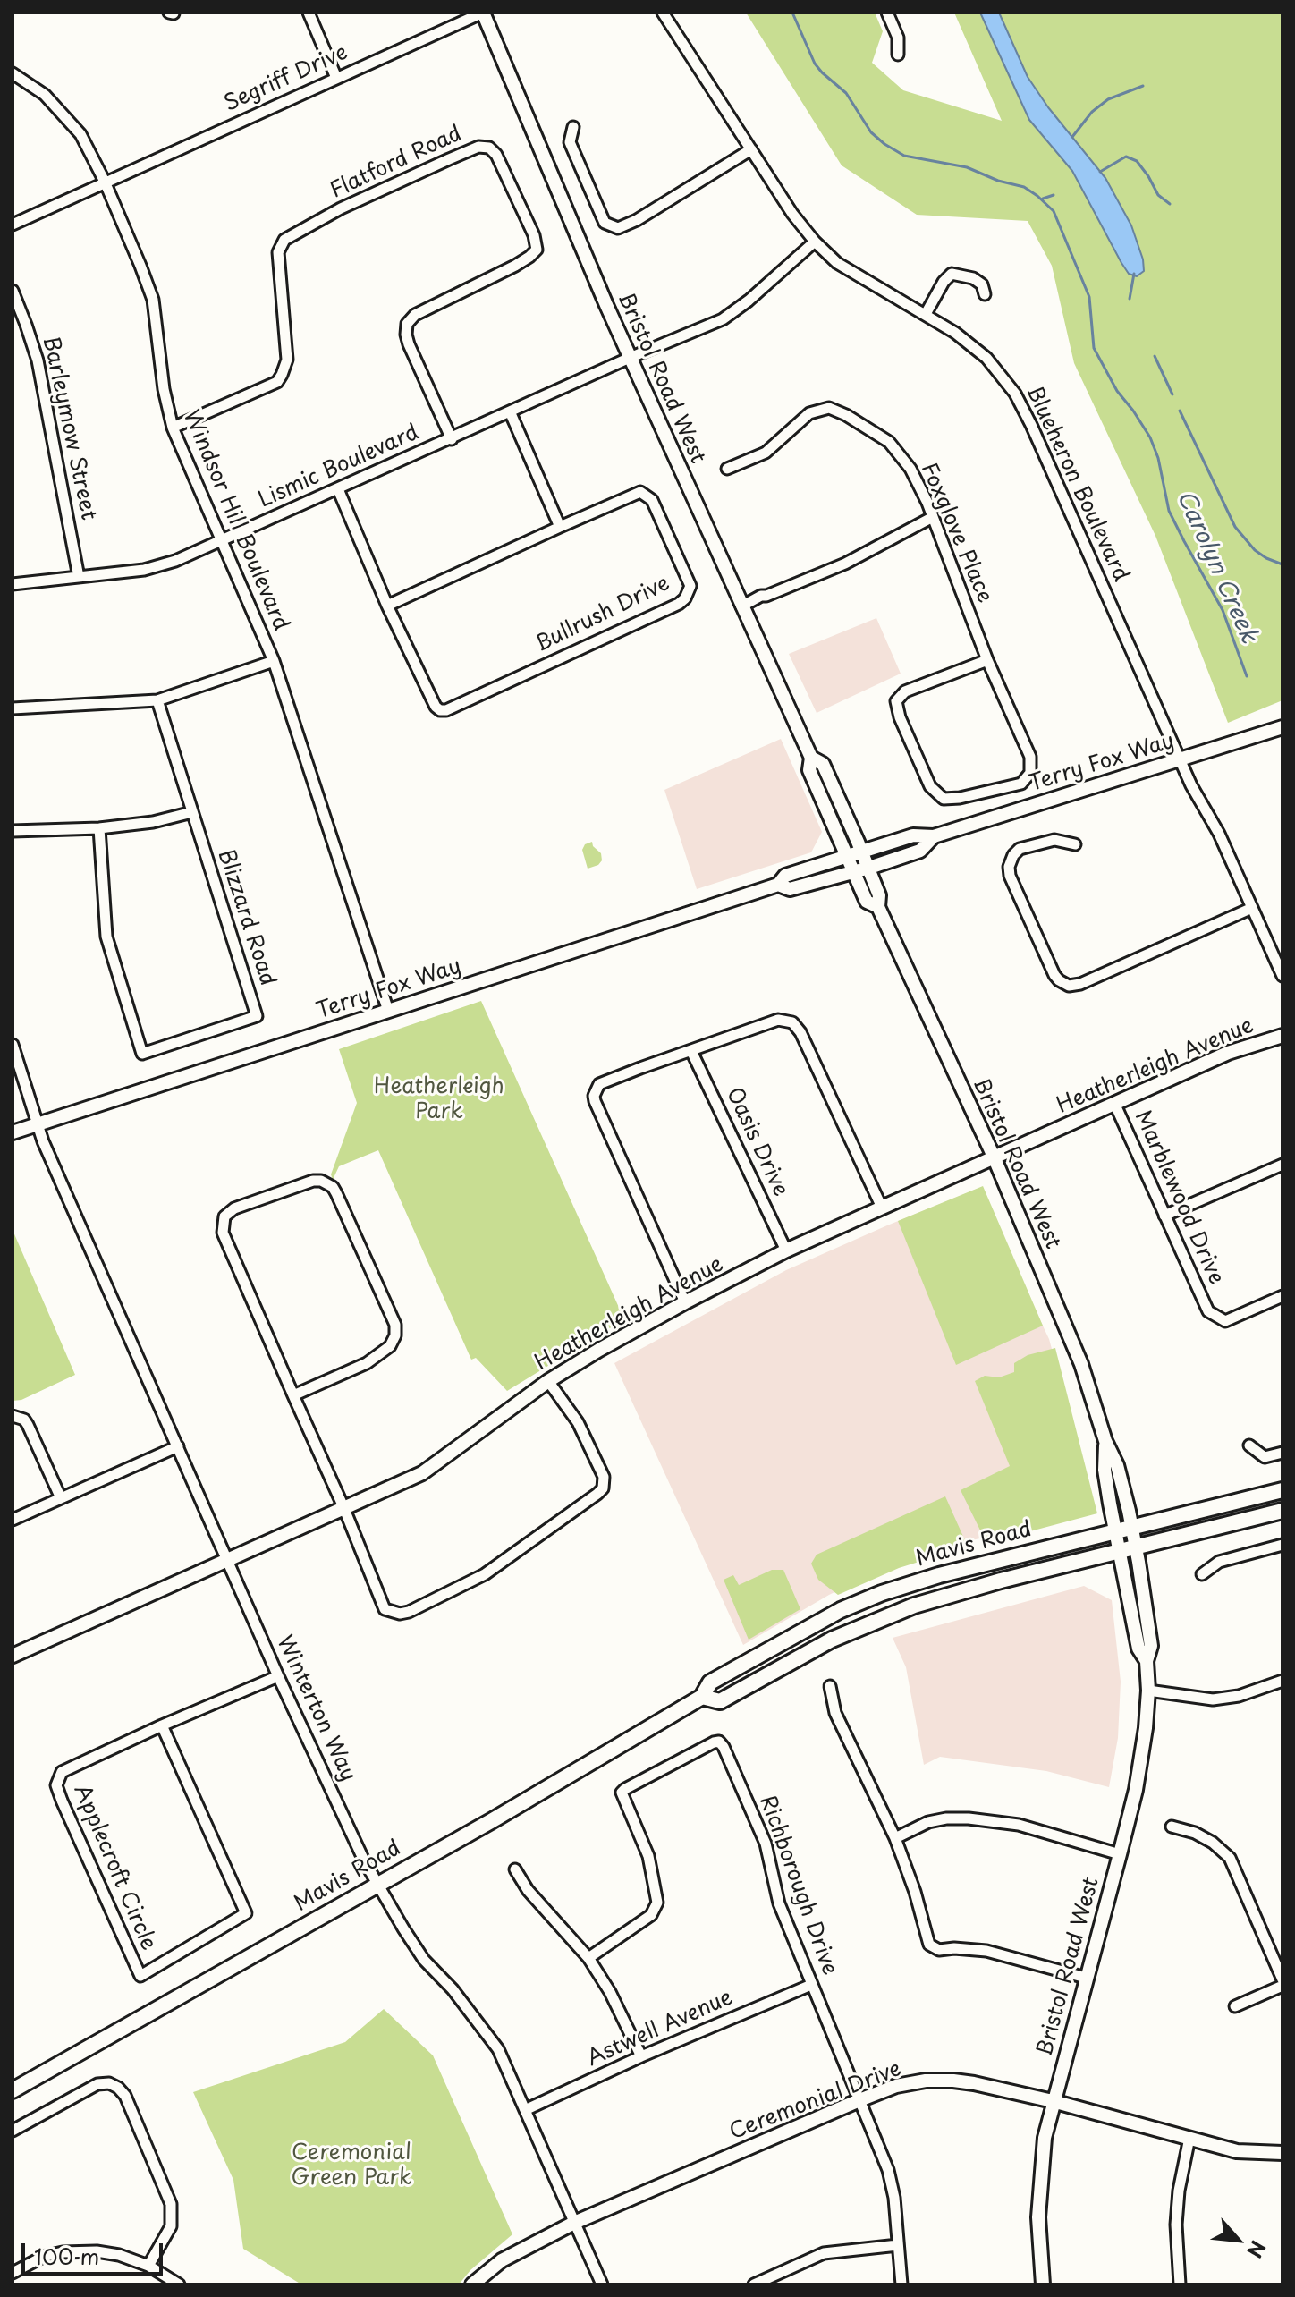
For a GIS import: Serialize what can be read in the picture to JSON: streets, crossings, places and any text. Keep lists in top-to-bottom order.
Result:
{
  "streets": {
    "main road": ["Mavis Road"],
    "street": [
      "Segriff Drive",
      "Flatford Road",
      "Bristol Road West",
      "Barleymow Street",
      "Lismic Boulevard",
      "Blueheron Boulevard",
      "Windsor Hill Boulevard",
      "Foxglove Place",
      "Bullrush Drive",
      "Terry Fox Way",
      "Blizzard Road",
      "Heatherleigh Avenue",
      "Oasis Drive",
      "Marblewood Drive",
      "Winterton Way",
      "Applecroft Circle",
      "Richborough Drive",
      "Astwell Avenue",
      "Ceremonial Drive"
    ]
  },
  "crossings": [
    ["Segriff Drive", "Bristol Road West"],
    ["Segriff Drive", "Windsor Hill Boulevard"],
    ["Flatford Road", "Lismic Boulevard"],
    ["Flatford Road", "Windsor Hill Boulevard"],
    ["Bristol Road West", "Lismic Boulevard"],
    ["Bristol Road West", "Terry Fox Way"],
    ["Bristol Road West", "Heatherleigh Avenue"],
    ["Bristol Road West", "Mavis Road"],
    ["Bristol Road West", "Ceremonial Drive"],
    ["Barleymow Street", "Lismic Boulevard"],
    ["Lismic Boulevard", "Blueheron Boulevard"],
    ["Lismic Boulevard", "Windsor Hill Boulevard"],
    ["Lismic Boulevard", "Bullrush Drive"],
    ["Blueheron Boulevard", "Terry Fox Way"],
    ["Windsor Hill Boulevard", "Terry Fox Way"],
    ["Terry Fox Way", "Winterton Way"],
    ["Heatherleigh Avenue", "Oasis Drive"],
    ["Heatherleigh Avenue", "Marblewood Drive"],
    ["Heatherleigh Avenue", "Winterton Way"],
    ["Mavis Road", "Winterton Way"],
    ["Winterton Way", "Applecroft Circle"],
    ["Winterton Way", "Astwell Avenue"],
    ["Winterton Way", "Ceremonial Drive"],
    ["Richborough Drive", "Astwell Avenue"],
    ["Richborough Drive", "Ceremonial Drive"]
  ],
  "water": ["Carolyn Creek"],
  "parks": ["Heatherleigh Park", "Ceremonial Green Park"],
  "scale_bar": "100 m",
  "north": "bottom right"
}
